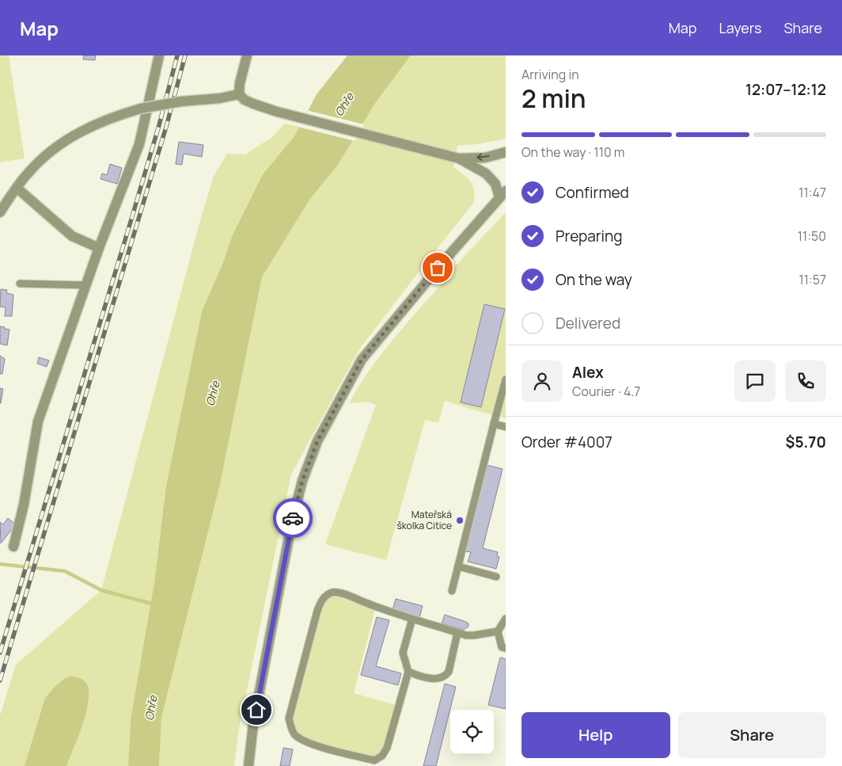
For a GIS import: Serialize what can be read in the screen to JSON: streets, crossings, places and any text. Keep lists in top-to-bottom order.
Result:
{
  "water": ["Ohře"],
  "places": ["Mateřská školka Citice"],
  "page": {
    "header": "Map",
    "nav": ["Map", "Layers", "Share"],
    "heading": ["2 min", "Arriving in", "12:07–12:12"],
    "panel": [
      "Alex",
      "Courier · 4.7",
      "Order #4007",
      "$5.70"
    ],
    "bar": "On the way · 110 m",
    "list": [
      ["Confirmed", "11:47"],
      ["Preparing", "11:50"],
      ["On the way", "11:57"],
      "Delivered"
    ],
    "buttons": ["Help", "Share"]
  }
}
